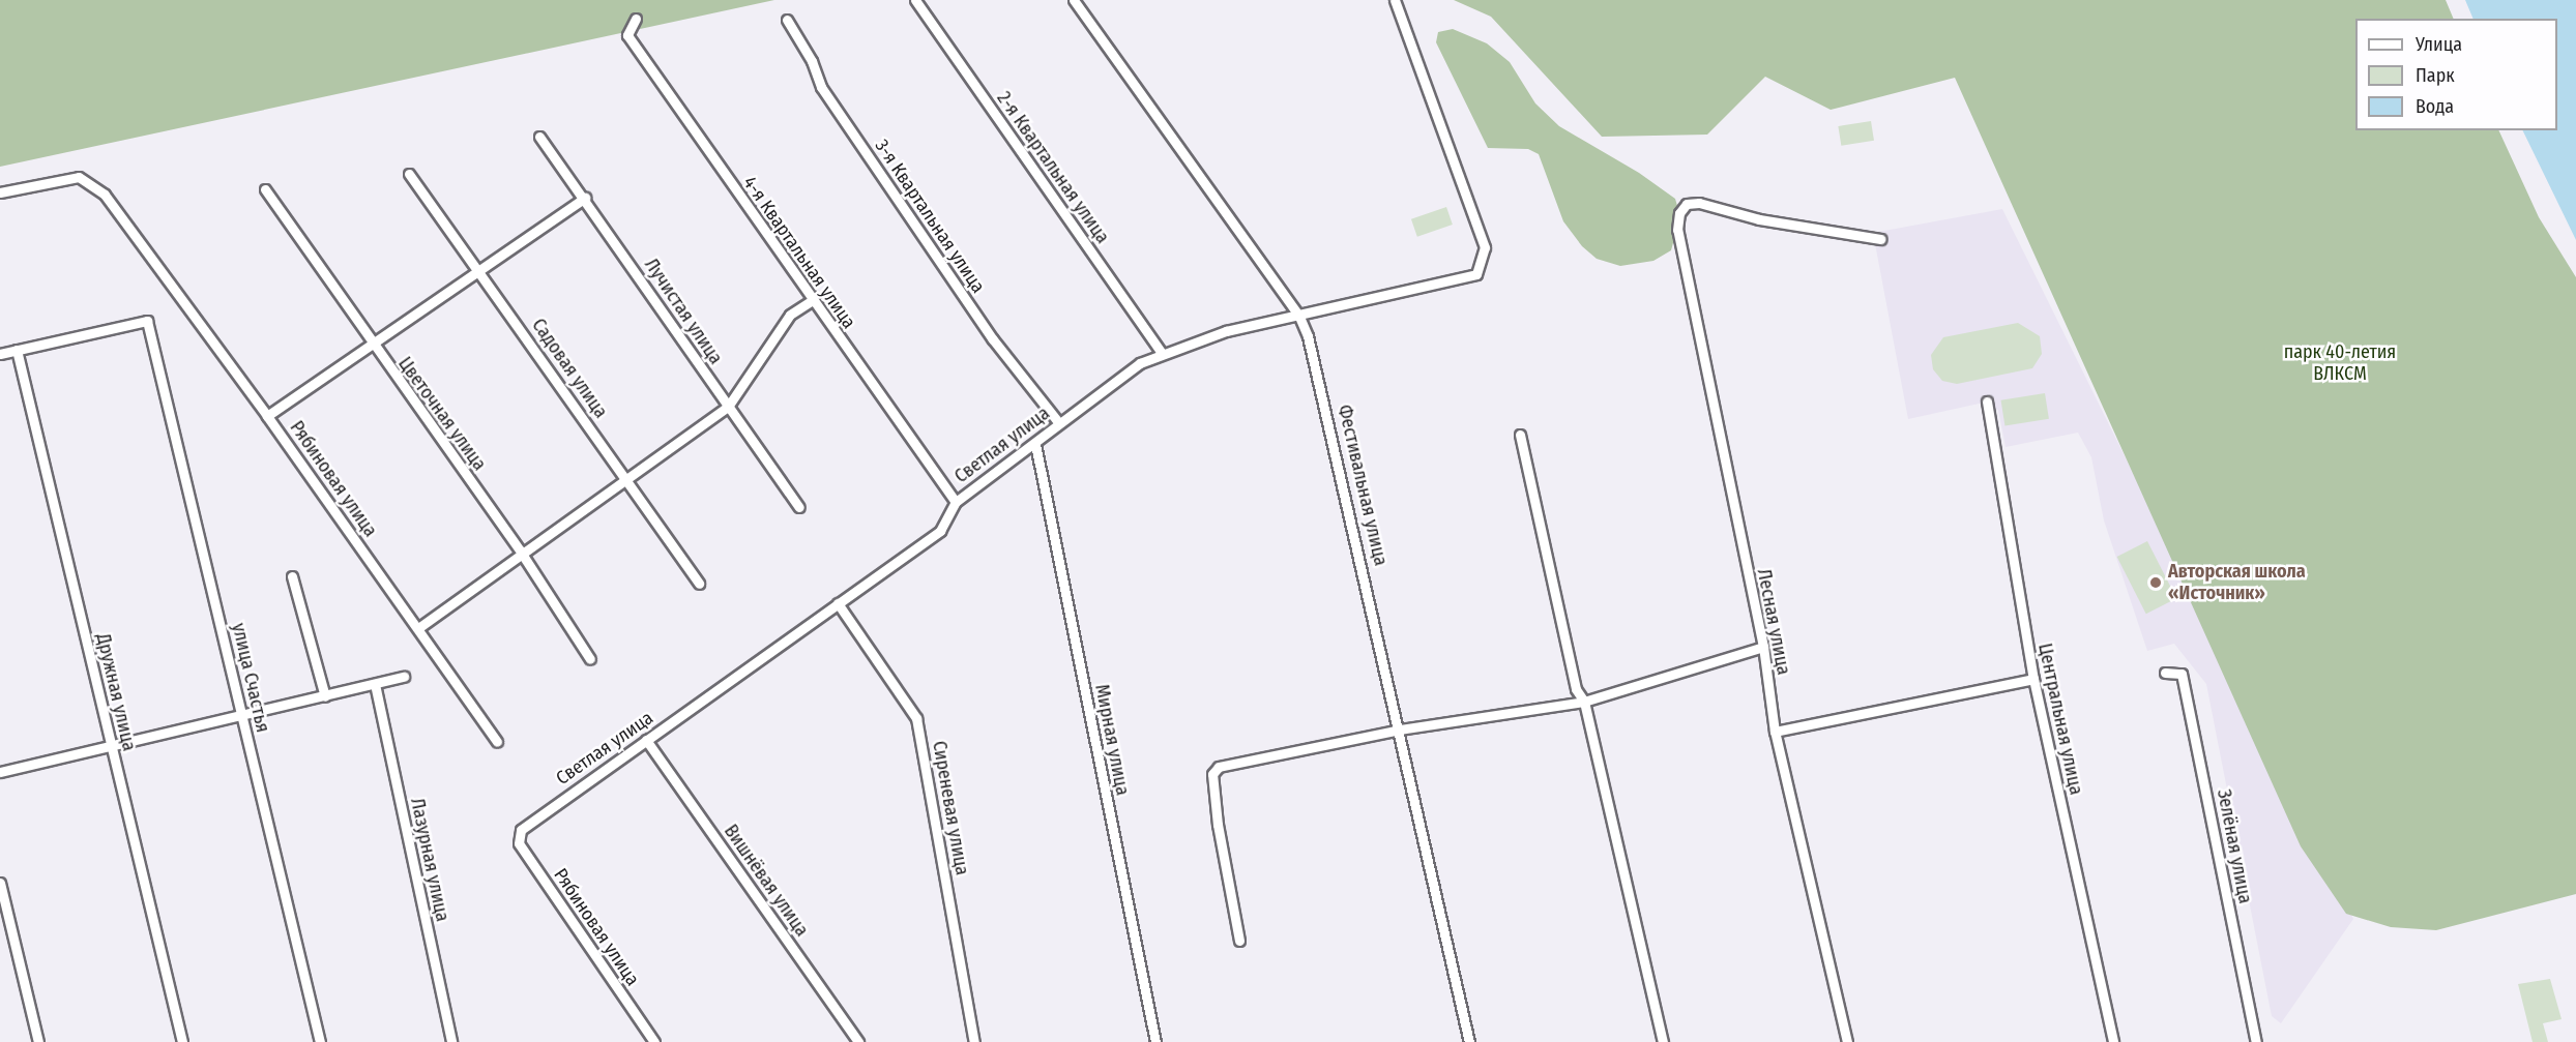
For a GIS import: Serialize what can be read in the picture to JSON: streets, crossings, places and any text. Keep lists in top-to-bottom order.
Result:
{
  "streets": {
    "street": [
      "2-я Квартальная улица",
      "3-я Квартальная улица",
      "4-я Квартальная улица",
      "Лучистая улица",
      "Садовая улица",
      "Цветочная улица",
      "Светлая улица",
      "Рябиновая улица",
      "Фестивальная улица",
      "Лесная улица",
      "улица Счастья",
      "Дружная улица",
      "Центральная улица",
      "Мирная улица",
      "Сиреневая улица",
      "Зелёная улица",
      "Лазурная улица",
      "Вишнёвая улица"
    ]
  },
  "crossings": [
    ["2-я Квартальная улица", "Светлая улица"],
    ["3-я Квартальная улица", "Светлая улица"],
    ["4-я Квартальная улица", "Светлая улица"],
    ["Светлая улица", "Рябиновая улица"],
    ["Светлая улица", "Фестивальная улица"],
    ["Светлая улица", "Мирная улица"],
    ["Светлая улица", "Сиреневая улица"],
    ["Светлая улица", "Вишнёвая улица"],
    ["улица Счастья", "Дружная улица"]
  ],
  "parks": ["парк 40-летия ВЛКСМ"],
  "places": ["Авторская школа «Источник»"],
  "legend": ["Улица", "Парк", "Вода"]
}
